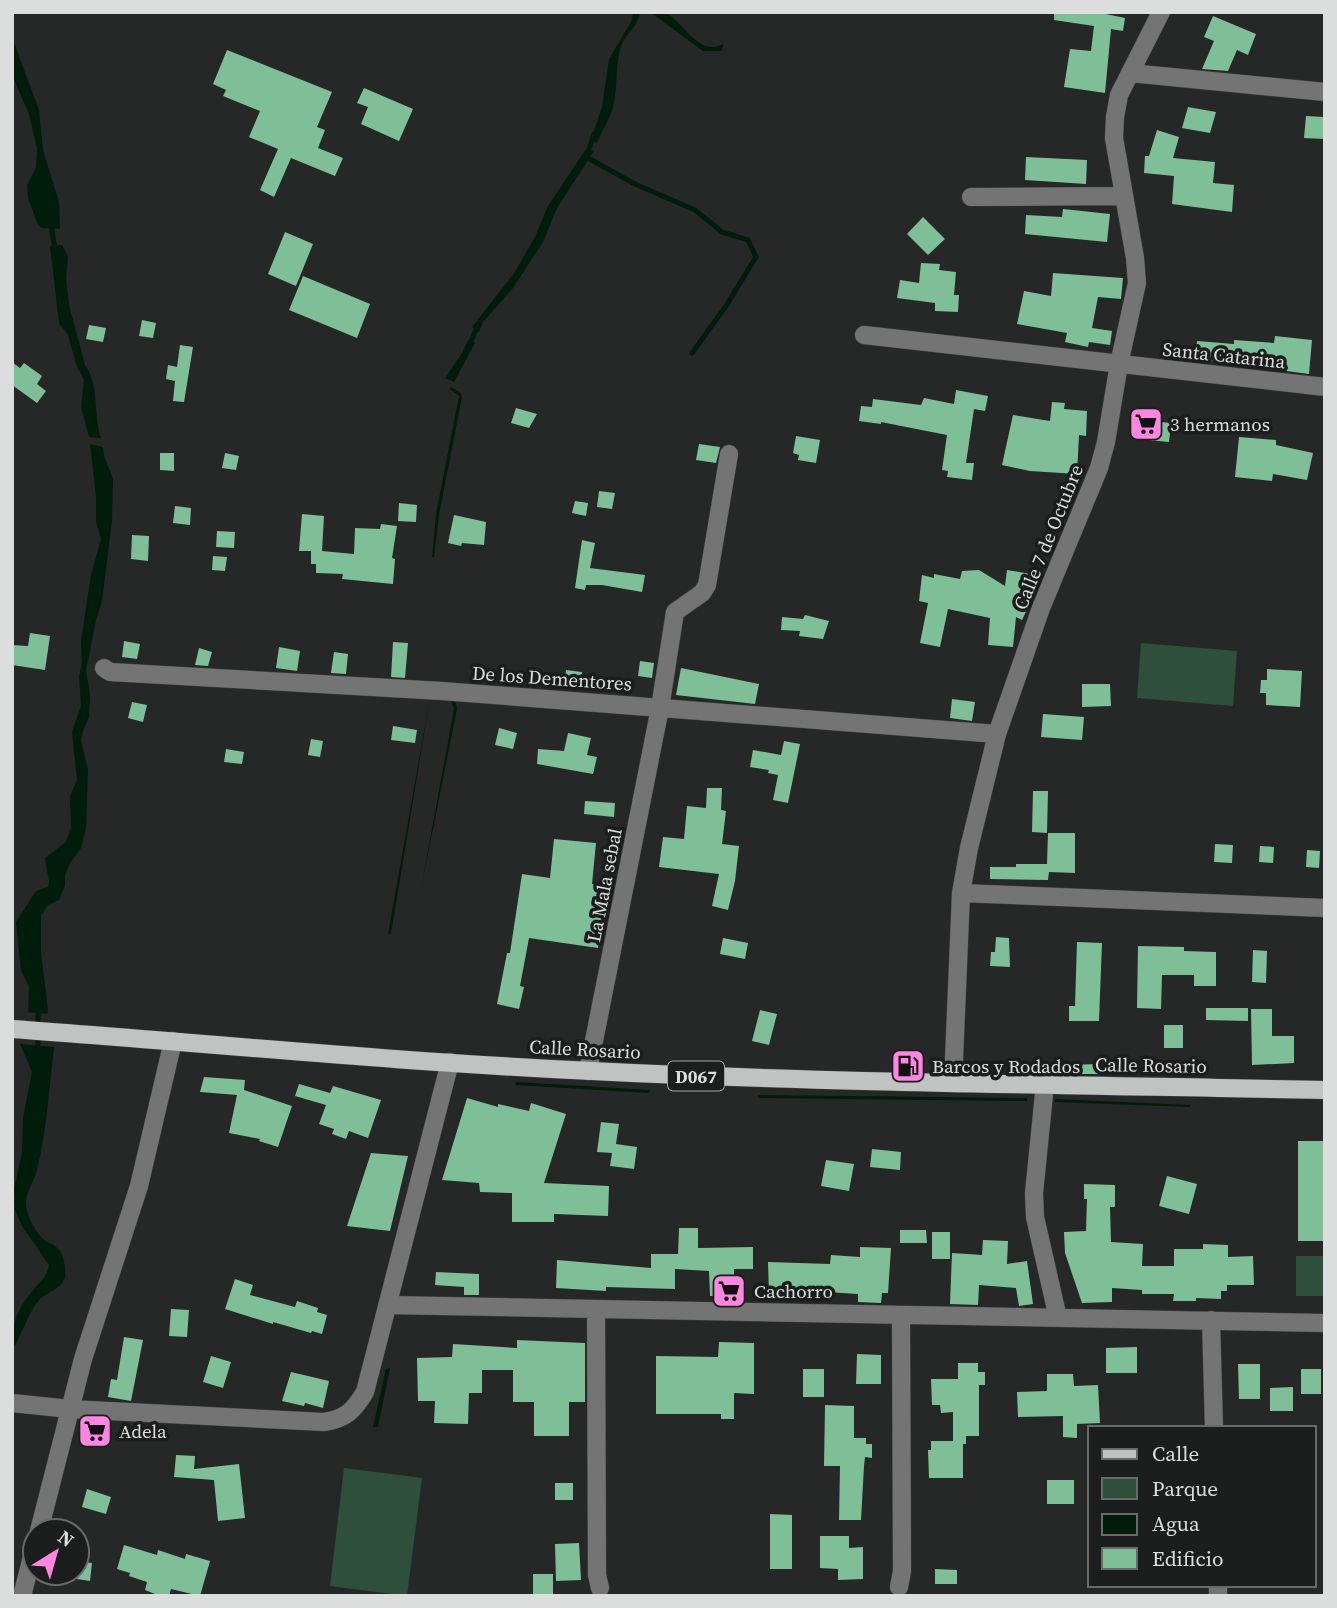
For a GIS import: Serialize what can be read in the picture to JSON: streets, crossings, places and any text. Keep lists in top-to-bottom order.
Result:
{
  "streets": {
    "main road": ["Calle Rosario", "D067"],
    "street": [
      "Santa Catarina",
      "Calle 7 de Octubre",
      "De los Dementores",
      "La Mala sebal"
    ]
  },
  "crossings": [
    ["Santa Catarina", "Calle 7 de Octubre"],
    ["Calle 7 de Octubre", "De los Dementores"],
    ["Calle 7 de Octubre", "Calle Rosario"],
    ["De los Dementores", "La Mala sebal"],
    ["La Mala sebal", "Calle Rosario"]
  ],
  "places": {
    "supermarket": ["3 hermanos", "Cachorro", "Adela"],
    "fuel station": ["Barcos y Rodados"]
  },
  "legend": [
    "Calle",
    "Parque",
    "Agua",
    "Edificio"
  ],
  "north": "top right"
}
